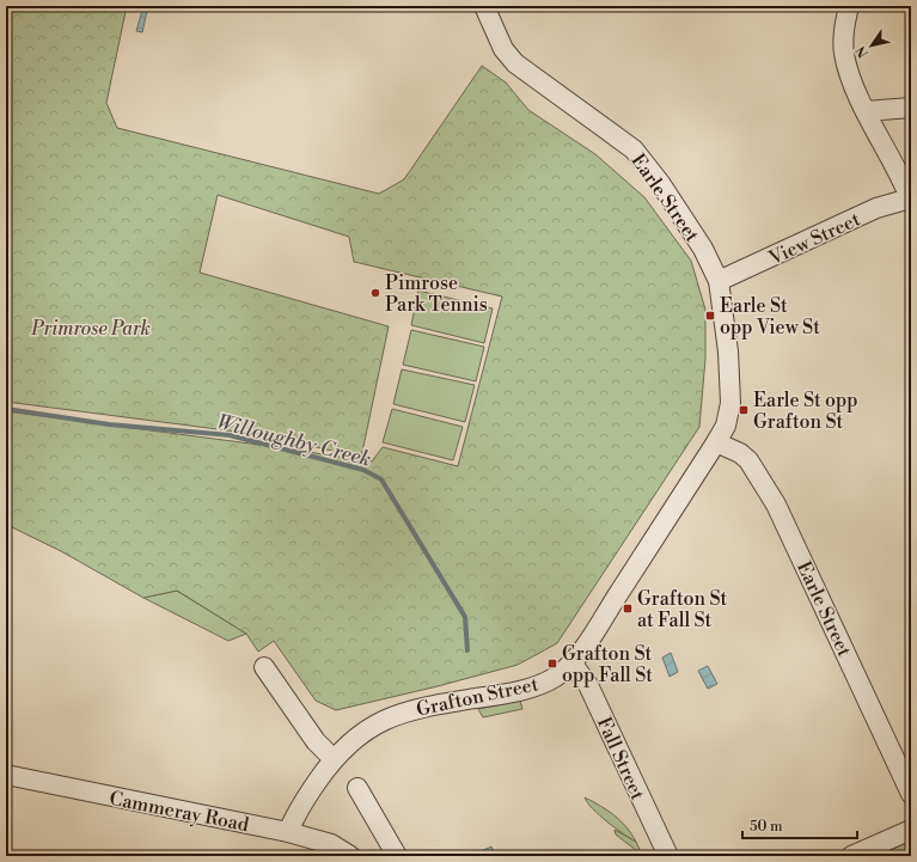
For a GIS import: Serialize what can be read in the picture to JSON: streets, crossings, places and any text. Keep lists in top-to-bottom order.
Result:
{
  "streets": {
    "street": [
      "Earle Street",
      "View Street",
      "Grafton Street",
      "Fall Street",
      "Cammeray Road"
    ]
  },
  "crossings": [
    ["Earle Street", "View Street"],
    ["Earle Street", "Grafton Street"],
    ["Grafton Street", "Fall Street"],
    ["Grafton Street", "Cammeray Road"]
  ],
  "water": ["Willoughby Creek"],
  "parks": ["Primrose Park"],
  "places": {
    "other": ["Pimrose Park Tennis"],
    "transit": [
      "Earle St opp View St",
      "Earle St opp Grafton St",
      "Grafton St at Fall St",
      "Grafton St opp Fall St"
    ]
  },
  "scale_bar": "50 m",
  "north": "bottom left"
}
